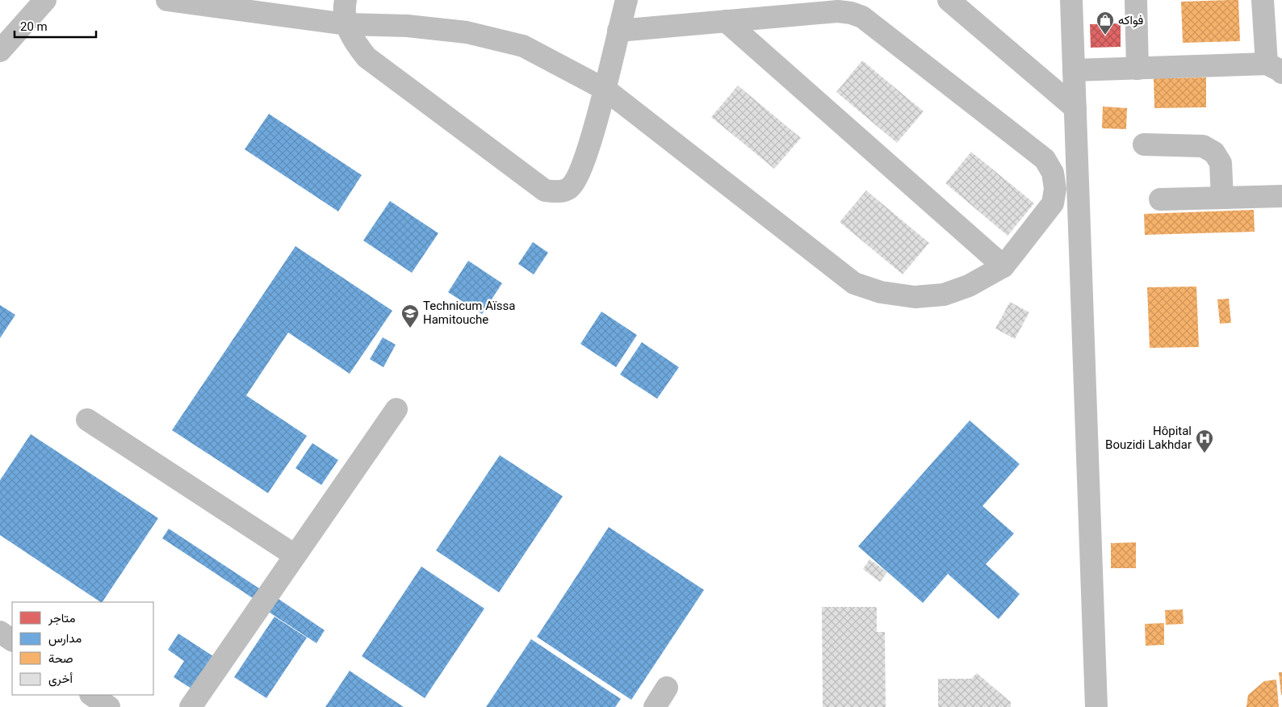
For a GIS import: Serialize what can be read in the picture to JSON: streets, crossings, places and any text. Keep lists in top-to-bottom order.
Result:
{
  "places": {
    "shop": ["فواكه"],
    "school or university": ["Technicum Aïssa Hamitouche"],
    "hospital": ["Hôpital Bouzidi Lakhdar"]
  },
  "legend": [
    "متاجر",
    "مدارس",
    "صحة",
    "أخرى"
  ],
  "scale_bar": "20 m"
}
